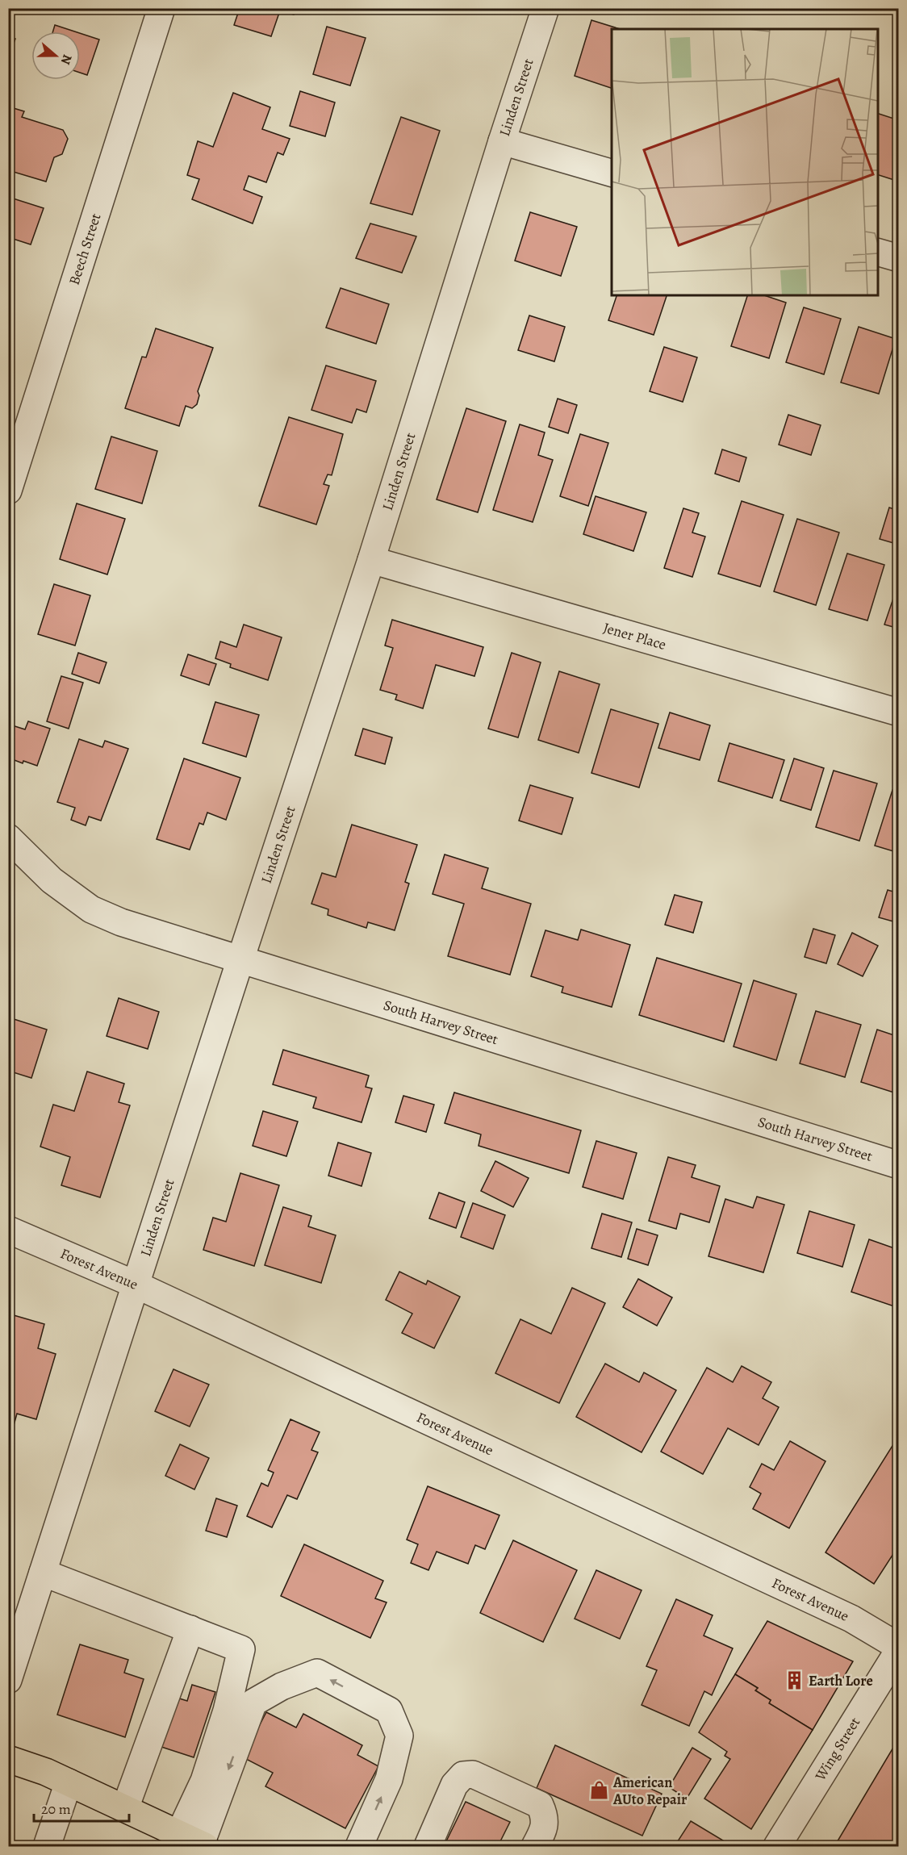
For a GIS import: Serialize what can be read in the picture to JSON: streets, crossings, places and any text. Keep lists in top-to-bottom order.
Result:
{
  "streets": {
    "street": [
      "Linden Street",
      "Beech Street",
      "Jener Place",
      "South Harvey Street",
      "Forest Avenue",
      "Wing Street"
    ]
  },
  "crossings": [
    ["Linden Street", "Jener Place"],
    ["Linden Street", "South Harvey Street"],
    ["Linden Street", "Forest Avenue"],
    ["Forest Avenue", "Wing Street"]
  ],
  "places": {
    "building": ["Earth Lore"],
    "shop": ["American AUto Repair"]
  },
  "scale_bar": "20 m",
  "north": "right"
}
